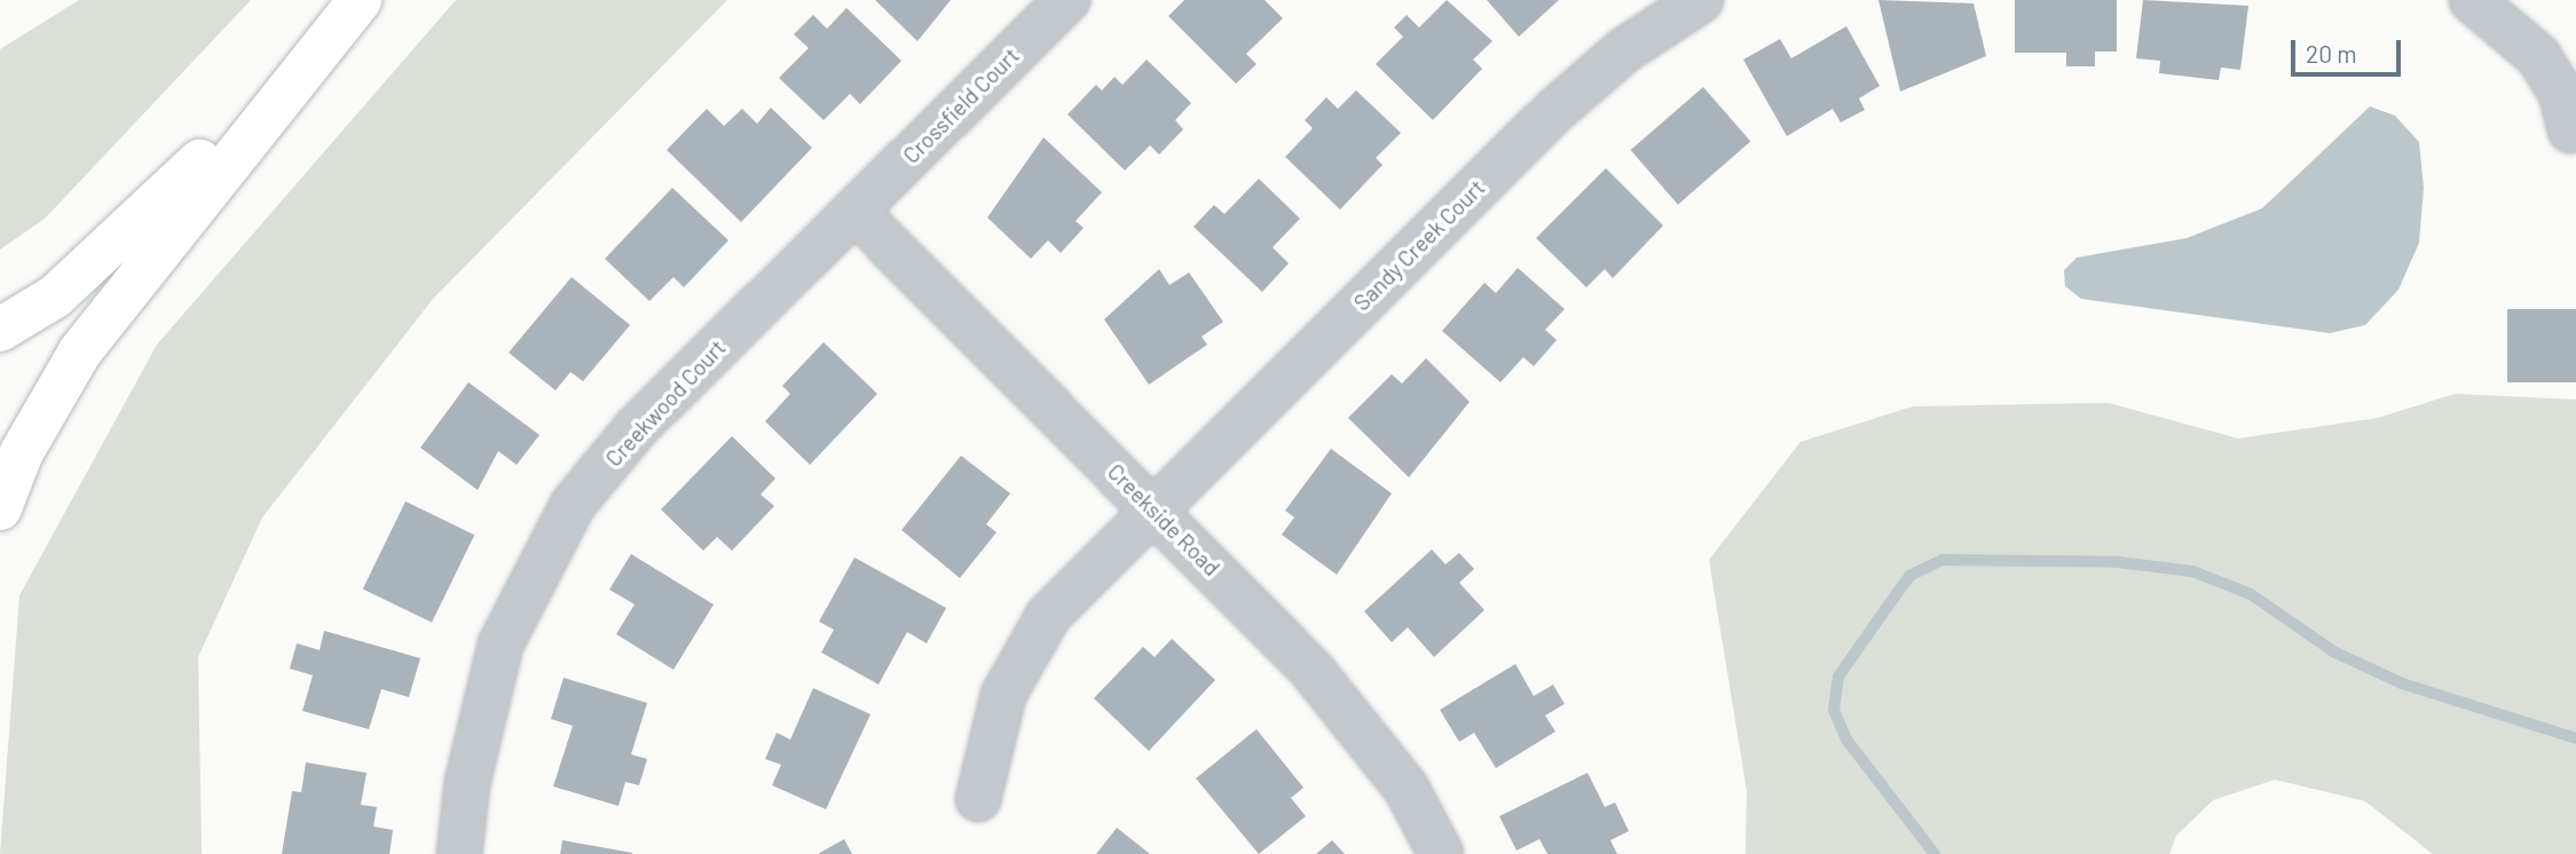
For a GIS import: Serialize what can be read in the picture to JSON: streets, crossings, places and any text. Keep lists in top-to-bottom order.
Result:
{
  "streets": {
    "street": [
      "Crossfield Court",
      "Sandy Creek Court",
      "Creekwood Court",
      "Creekside Road"
    ]
  },
  "crossings": [
    ["Crossfield Court", "Creekwood Court"],
    ["Crossfield Court", "Creekside Road"],
    ["Sandy Creek Court", "Creekside Road"],
    ["Creekwood Court", "Creekside Road"]
  ],
  "scale_bar": "20 m"
}
